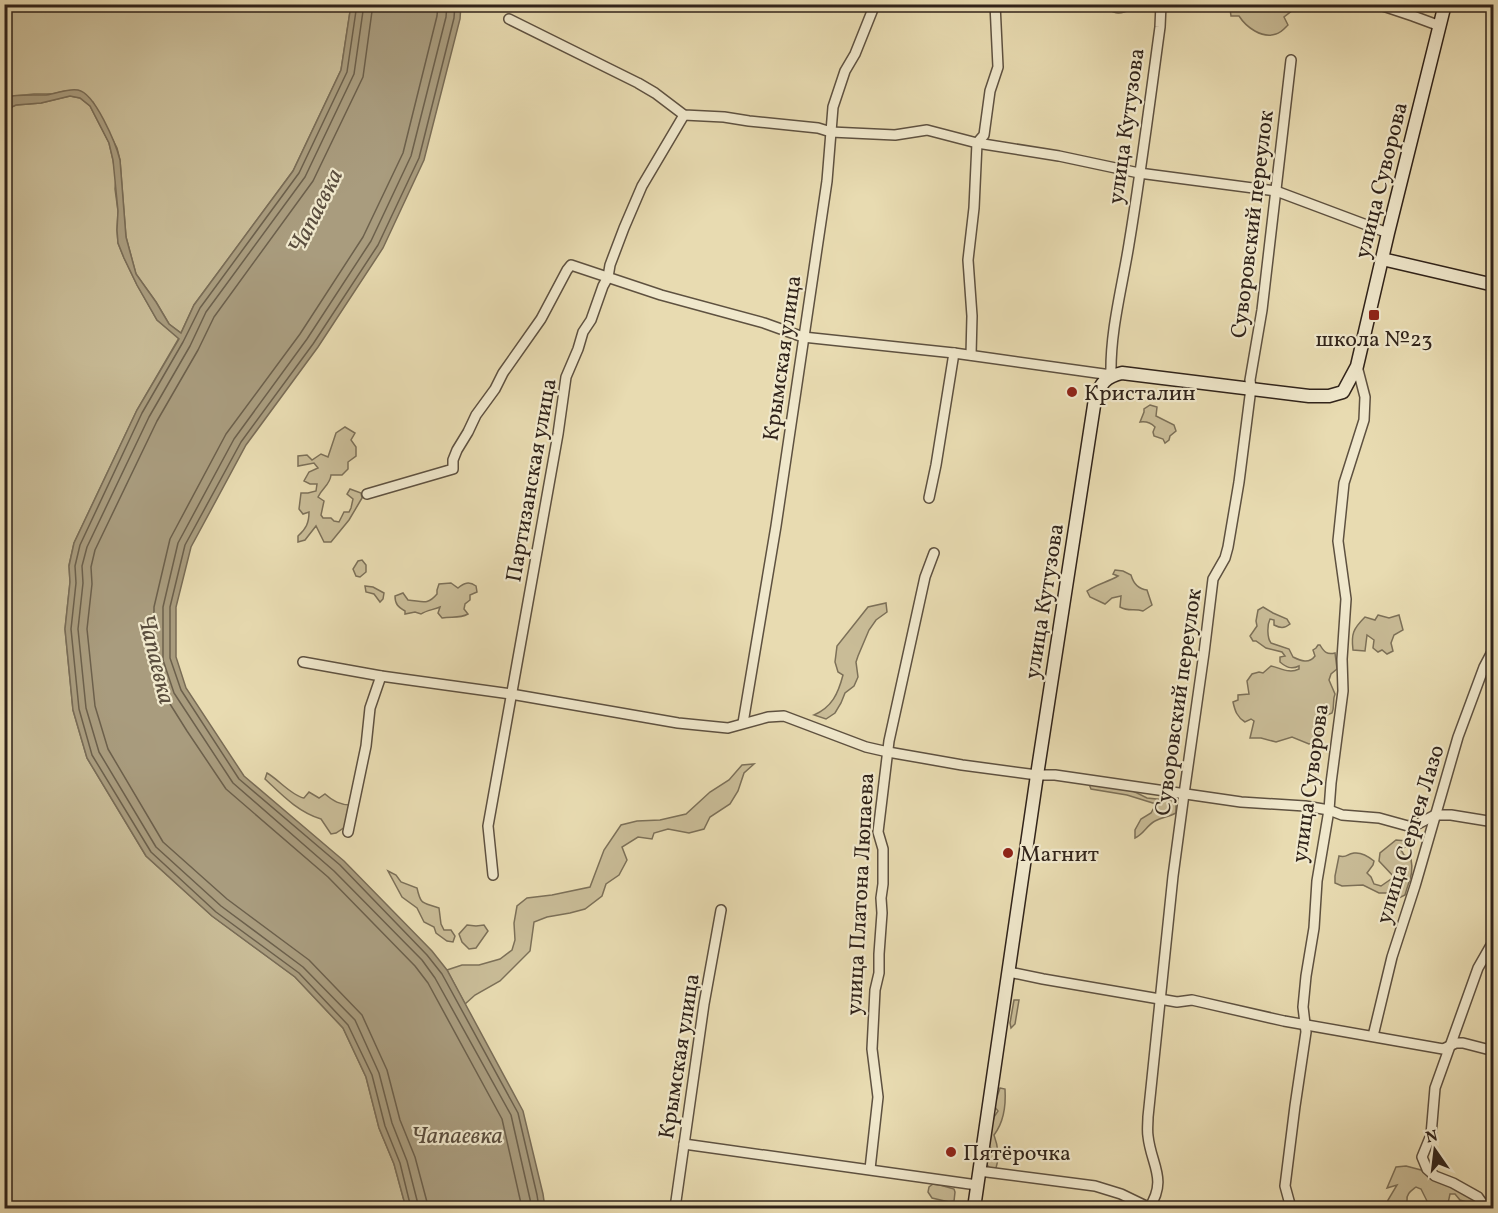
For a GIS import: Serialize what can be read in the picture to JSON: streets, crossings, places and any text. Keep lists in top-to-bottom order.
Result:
{
  "streets": {
    "street": [
      "улица Кутузова",
      "улица Суворова",
      "Суворовский переулок",
      "Крымская улица",
      "Партизанская улица",
      "улица Сергея Лазо",
      "улица Платона Люпаева"
    ]
  },
  "crossings": [
    ["улица Суворова", "Суворовский переулок"]
  ],
  "water": ["Чапаевка"],
  "places": {
    "transit": ["школа №23"],
    "other": ["Кристалин", "Магнит", "Пятёрочка"]
  },
  "north": "top"
}
